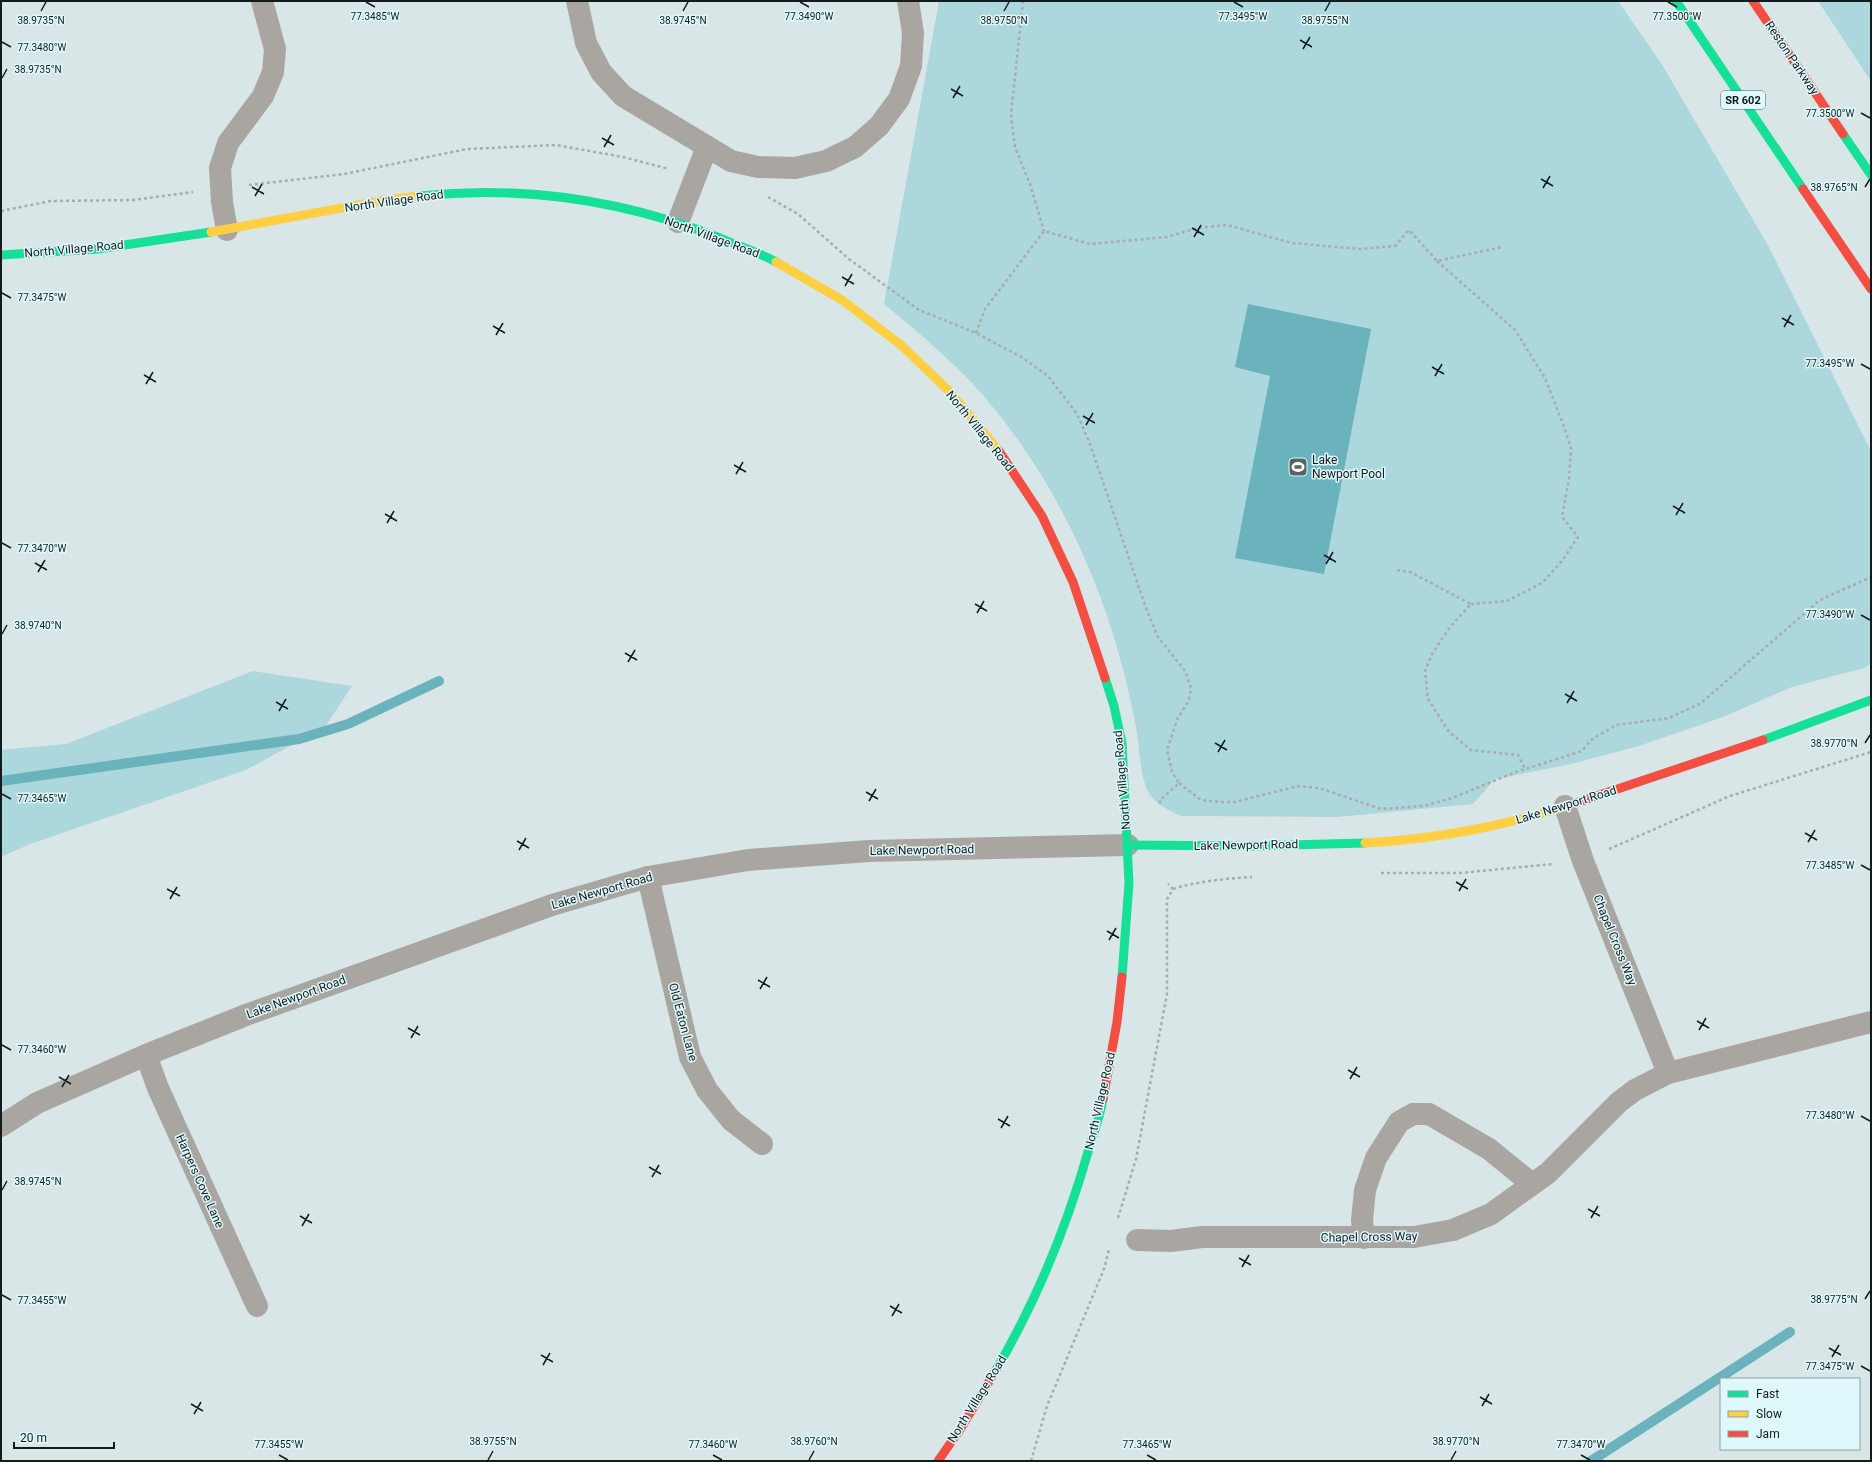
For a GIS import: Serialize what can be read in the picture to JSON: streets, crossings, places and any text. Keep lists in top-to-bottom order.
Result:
{
  "streets": {
    "street": [
      "Reston Parkway",
      "SR 602",
      "North Village Road",
      "Lake Newport Road",
      "Chapel Cross Way",
      "Old Eaton Lane",
      "Harpers Cove Lane"
    ]
  },
  "crossings": [
    ["North Village Road", "Lake Newport Road"],
    ["Lake Newport Road", "Chapel Cross Way"],
    ["Lake Newport Road", "Old Eaton Lane"],
    ["Lake Newport Road", "Harpers Cove Lane"]
  ],
  "places": {
    "sports": ["Lake Newport Pool"]
  },
  "legend": ["Fast", "Slow", "Jam"],
  "scale_bar": "20 m",
  "coordinates": [
    "77.3490°W",
    "77.3495°W",
    "77.3485°W",
    "77.3500°W",
    "38.9735°N",
    "38.9745°N",
    "38.9750°N",
    "38.9755°N",
    "77.3480°W",
    "38.9765°N",
    "77.3475°W",
    "77.3470°W",
    "38.9740°N",
    "38.9770°N",
    "77.3465°W",
    "77.3460°W",
    "38.9775°N",
    "77.3455°W",
    "38.9760°N"
  ]
}
